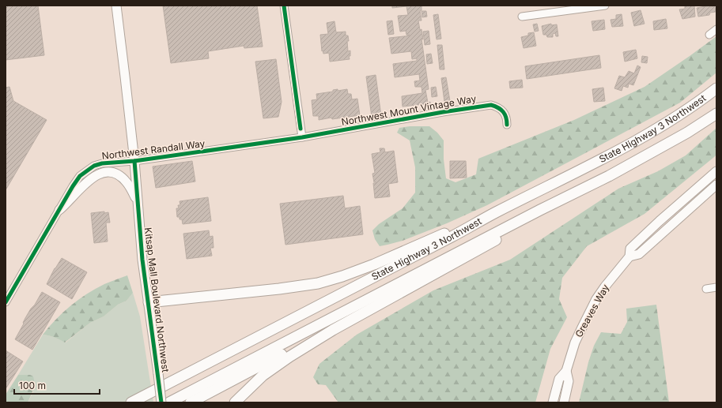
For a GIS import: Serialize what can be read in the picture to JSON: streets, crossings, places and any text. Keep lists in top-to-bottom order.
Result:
{
  "streets": {
    "highway": ["State Highway 3 Northwest"],
    "main road": ["Kitsap Mall Boulevard Northwest", "Greaves Way"],
    "street": ["Northwest Mount Vintage Way", "Northwest Randall Way"]
  },
  "crossings": [
    ["Northwest Mount Vintage Way", "Northwest Randall Way"],
    ["Northwest Randall Way", "Kitsap Mall Boulevard Northwest"]
  ],
  "scale_bar": "100 m"
}
